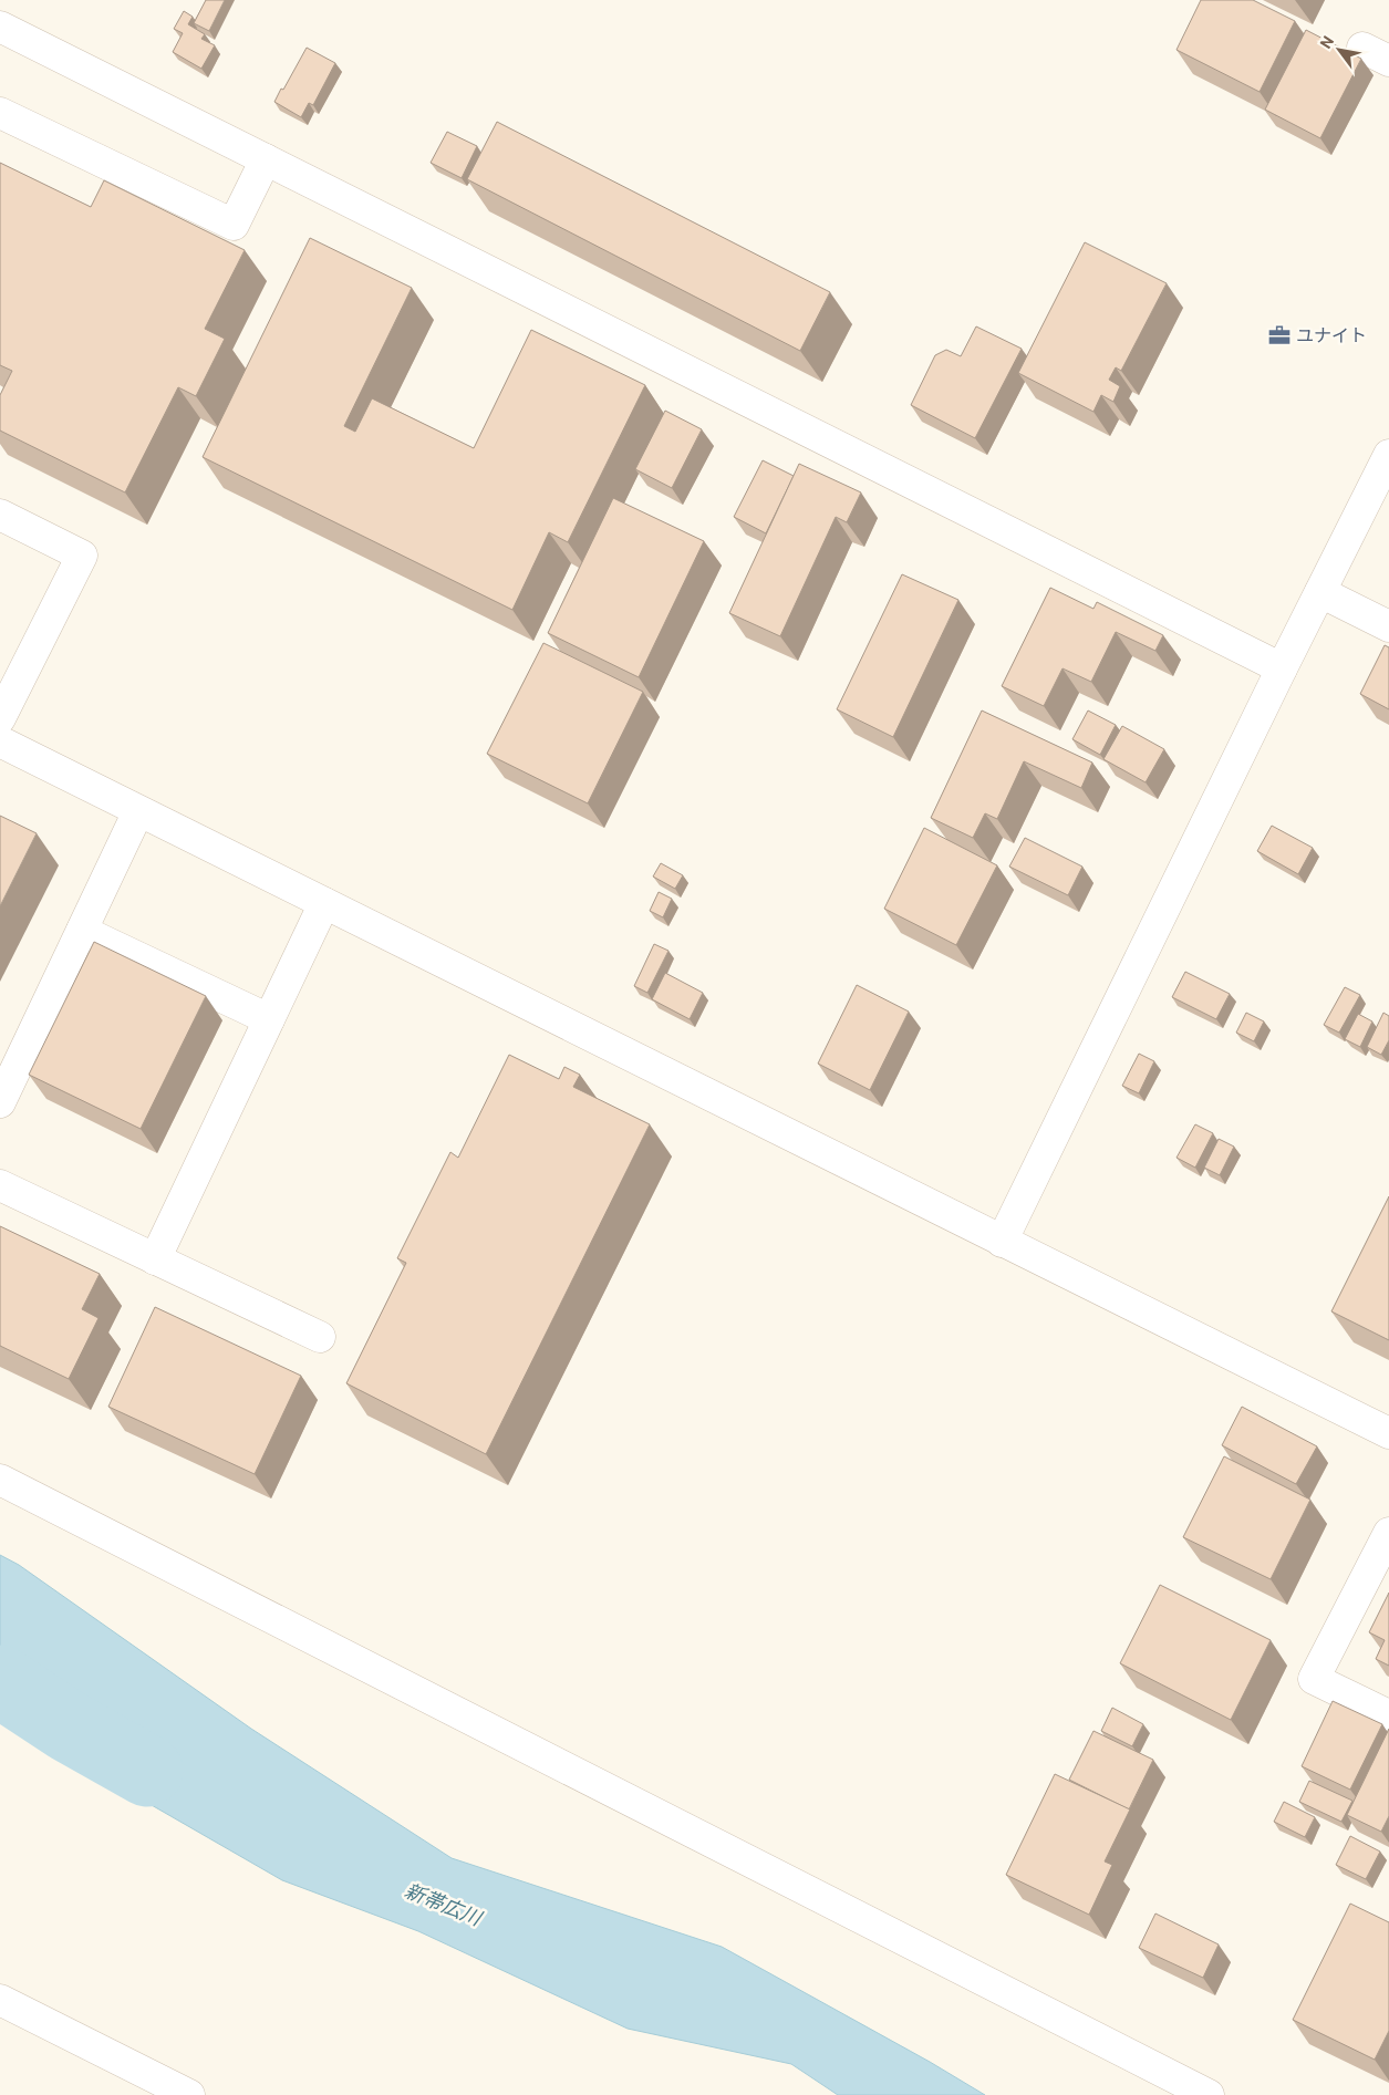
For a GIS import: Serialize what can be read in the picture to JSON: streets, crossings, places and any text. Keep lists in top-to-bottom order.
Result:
{
  "water": ["新帯広川"],
  "places": {
    "office": ["ユナイト"]
  },
  "north": "top left"
}
